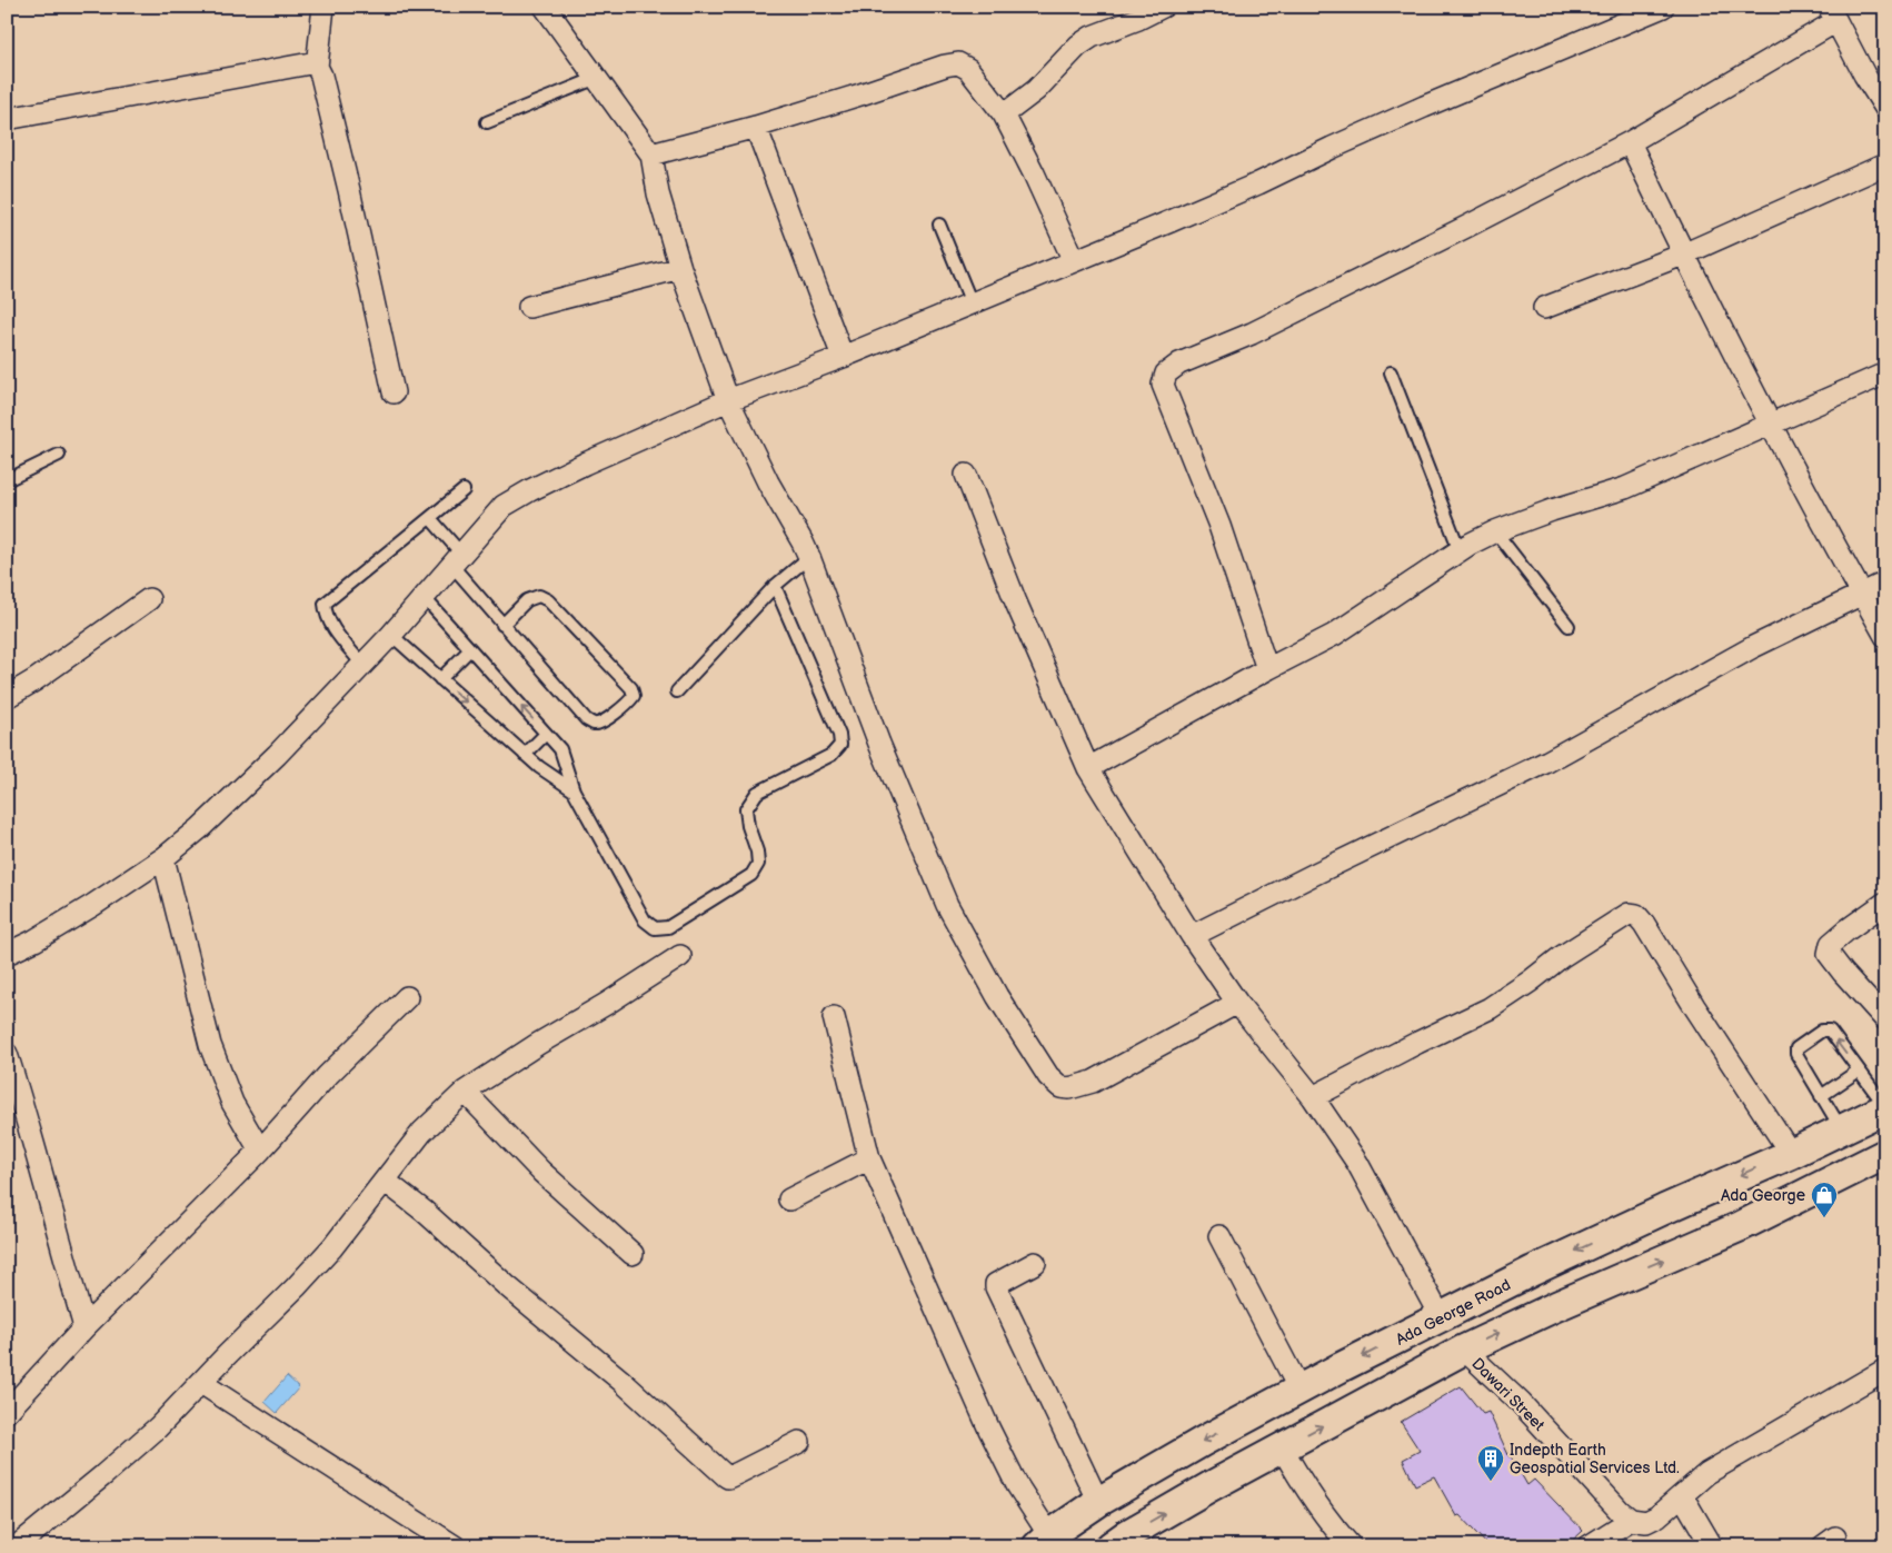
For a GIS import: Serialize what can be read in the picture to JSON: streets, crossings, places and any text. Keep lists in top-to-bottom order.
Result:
{
  "streets": {
    "main road": ["Ada George Road"],
    "street": ["Dawari Street"]
  },
  "places": {
    "shop": ["Ada George"],
    "building": ["Indepth Earth Geospatial Services Ltd."]
  }
}
